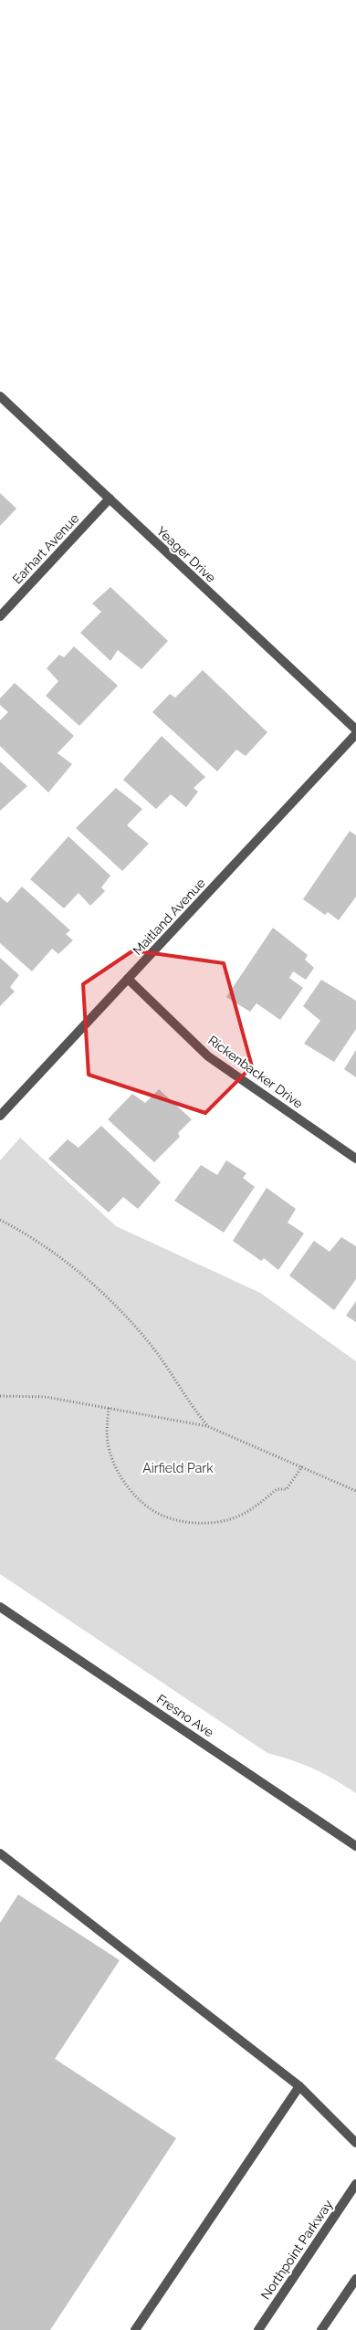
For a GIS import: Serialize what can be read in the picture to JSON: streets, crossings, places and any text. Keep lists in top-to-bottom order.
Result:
{
  "streets": {
    "street": [
      "Earhart Avenue",
      "Yeager Drive",
      "Maitland Avenue",
      "Rickenbacker Drive",
      "Fresno Ave",
      "Northpoint Parkway"
    ]
  },
  "crossings": [
    ["Earhart Avenue", "Yeager Drive"],
    ["Maitland Avenue", "Rickenbacker Drive"]
  ],
  "parks": ["Airfield Park"]
}
